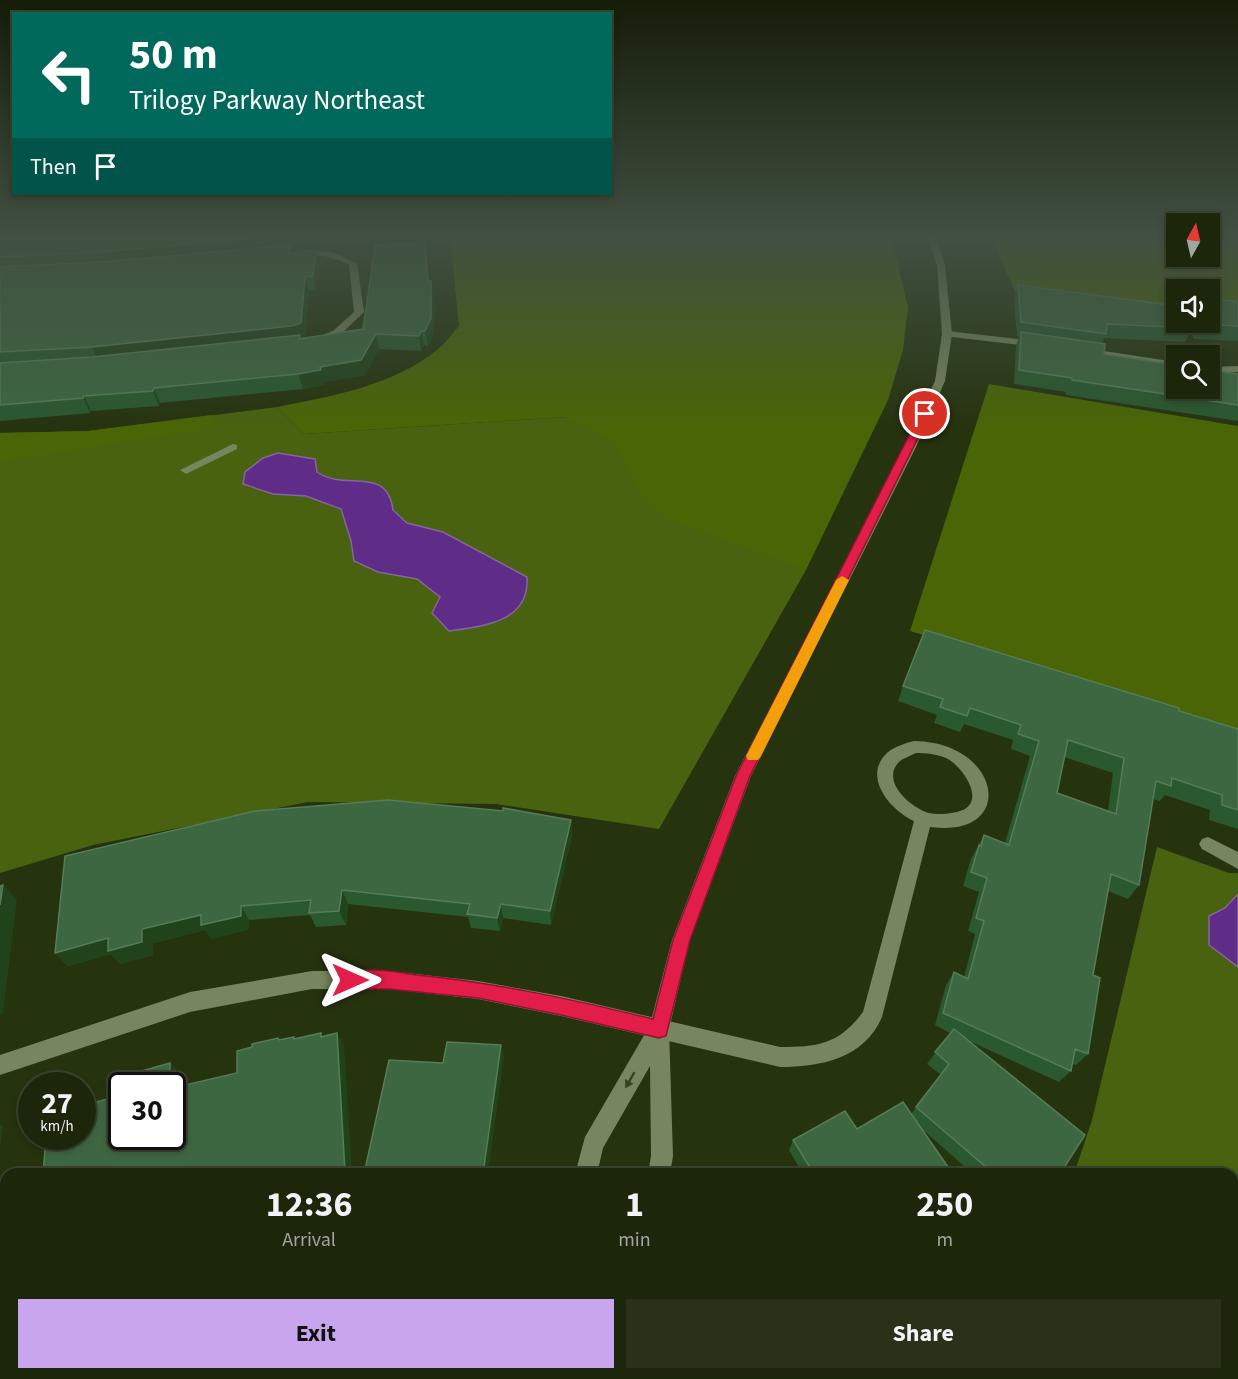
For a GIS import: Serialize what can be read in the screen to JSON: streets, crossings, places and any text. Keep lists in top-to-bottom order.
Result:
{
  "north": "top",
  "page": {
    "turn": ["50 m", "Trilogy Parkway Northeast"],
    "then": "Then",
    "speed": "27 km/h",
    "limit": "30",
    "eta": [
      "12:36",
      "Arrival",
      "1",
      "min",
      "250",
      "m"
    ],
    "buttons": ["Exit", "Share"]
  }
}
